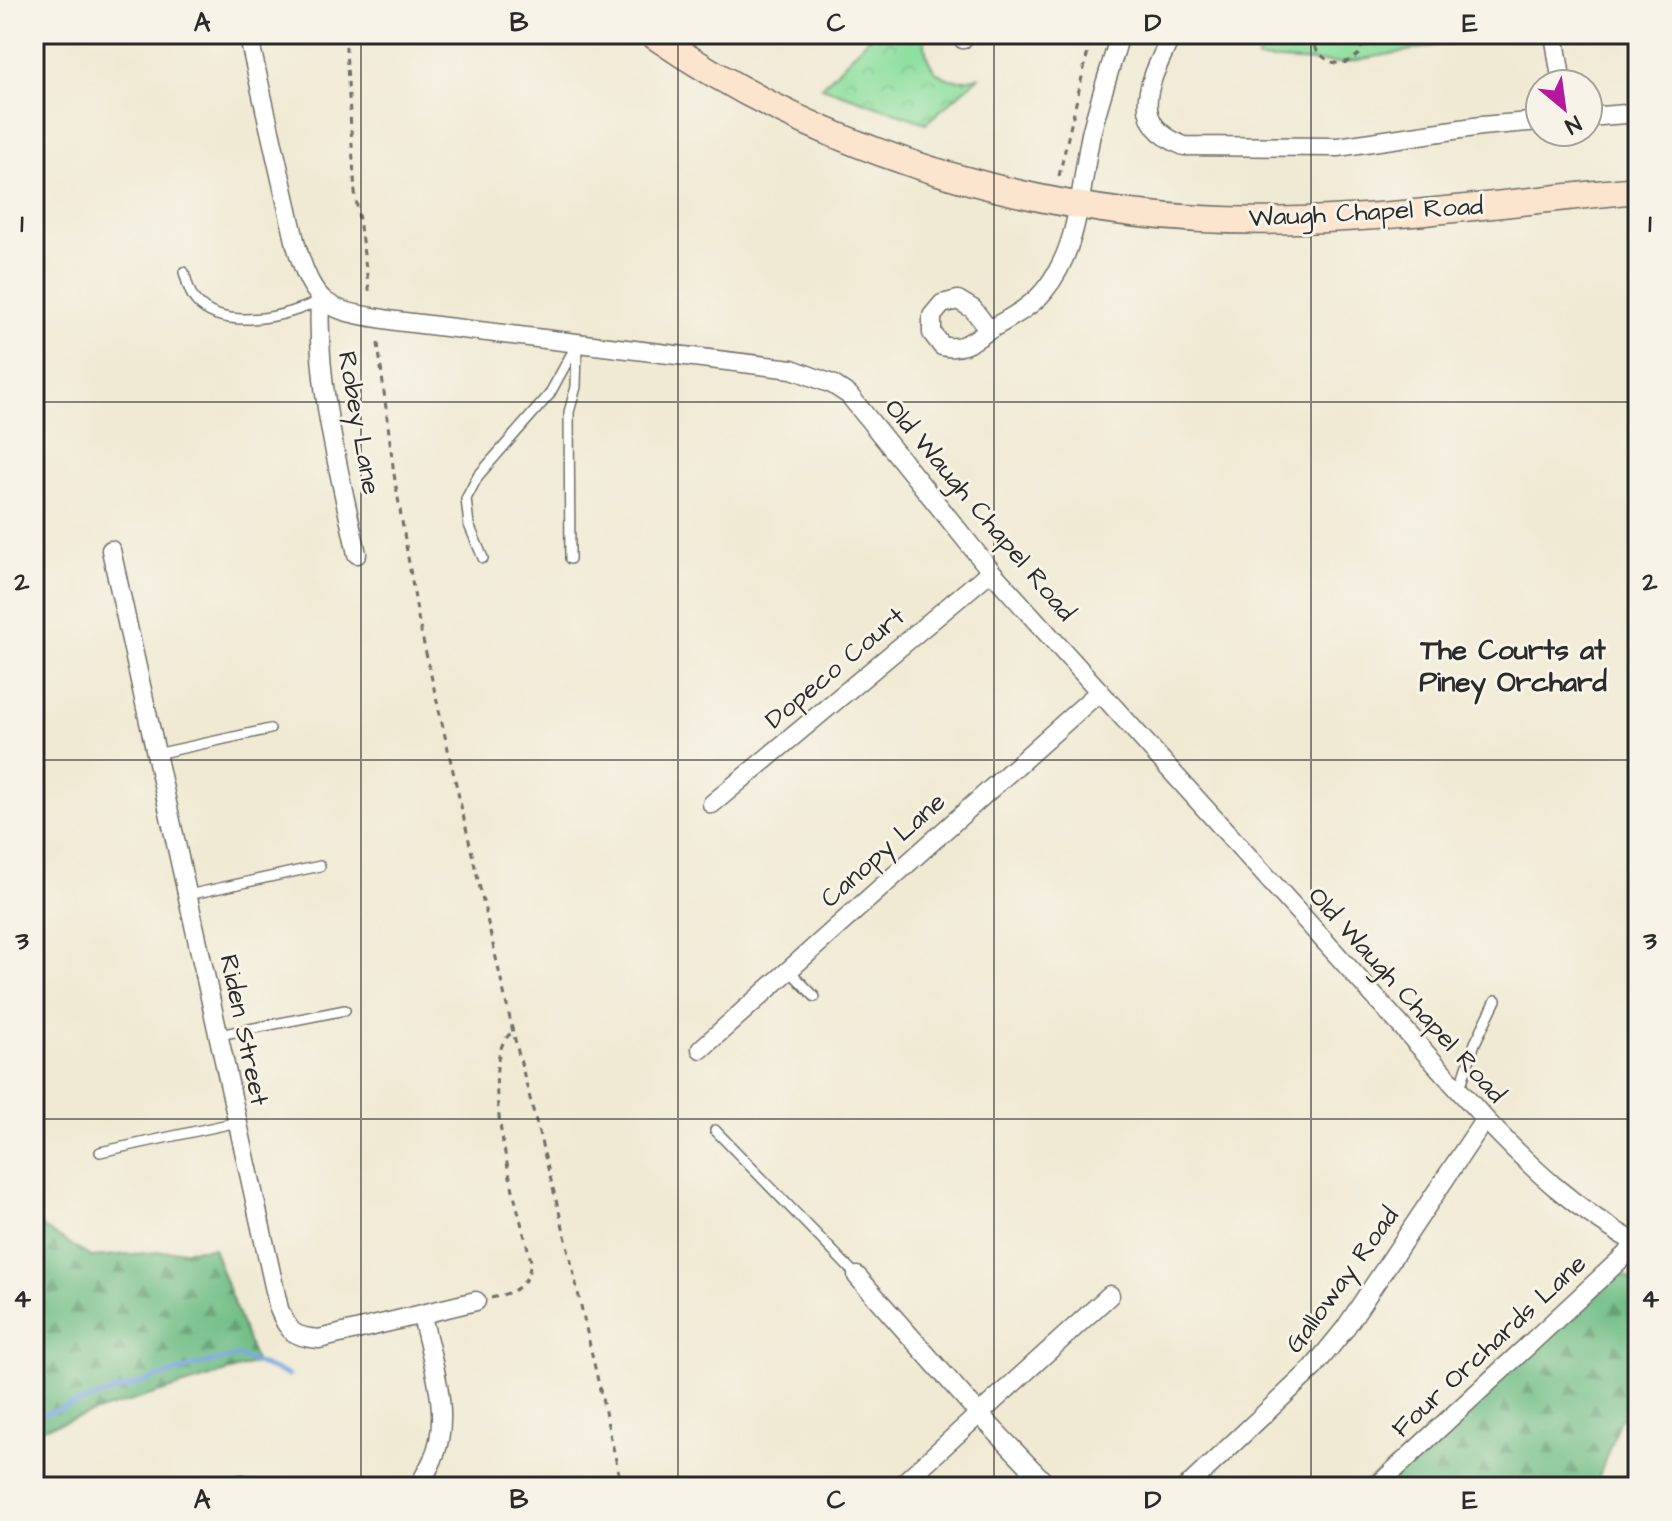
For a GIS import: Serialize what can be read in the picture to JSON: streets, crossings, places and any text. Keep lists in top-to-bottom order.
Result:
{
  "streets": {
    "main road": ["Waugh Chapel Road"],
    "street": [
      "Robey Lane",
      "Old Waugh Chapel Road",
      "Dopeco Court",
      "Canopy Lane",
      "Riden Street",
      "Galloway Road",
      "Four Orchards Lane"
    ]
  },
  "crossings": [
    ["Robey Lane", "Old Waugh Chapel Road"],
    ["Old Waugh Chapel Road", "Dopeco Court"],
    ["Old Waugh Chapel Road", "Canopy Lane"],
    ["Old Waugh Chapel Road", "Galloway Road"],
    ["Old Waugh Chapel Road", "Four Orchards Lane"]
  ],
  "districts": ["The Courts at Piney Orchard"],
  "north": "bottom right",
  "grid": {
    "columns": [
      "A",
      "B",
      "C",
      "D",
      "E"
    ],
    "rows": [
      "1",
      "2",
      "3",
      "4"
    ]
  }
}
